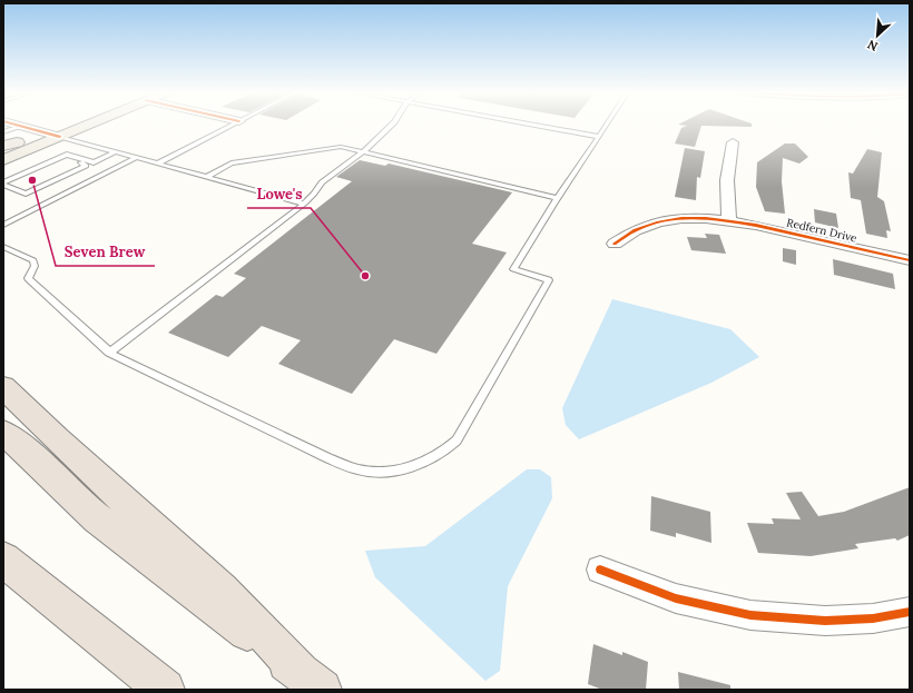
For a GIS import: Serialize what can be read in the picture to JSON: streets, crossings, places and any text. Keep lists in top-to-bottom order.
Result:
{
  "streets": {
    "street": ["Redfern Drive"]
  },
  "places": ["Seven Brew", "Lowe's"],
  "north": "bottom left"
}
